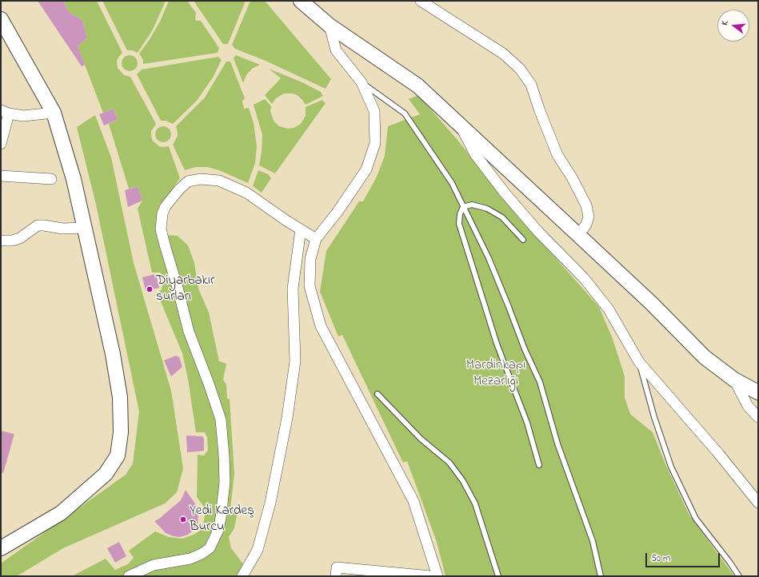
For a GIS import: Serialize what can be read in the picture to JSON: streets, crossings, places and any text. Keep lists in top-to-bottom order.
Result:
{
  "parks": ["Mardinkapı Mezarlığı"],
  "places": ["Diyarbakır surları", "Yedi Kardeş Burcu"],
  "scale_bar": "50 m",
  "north": "left"
}
